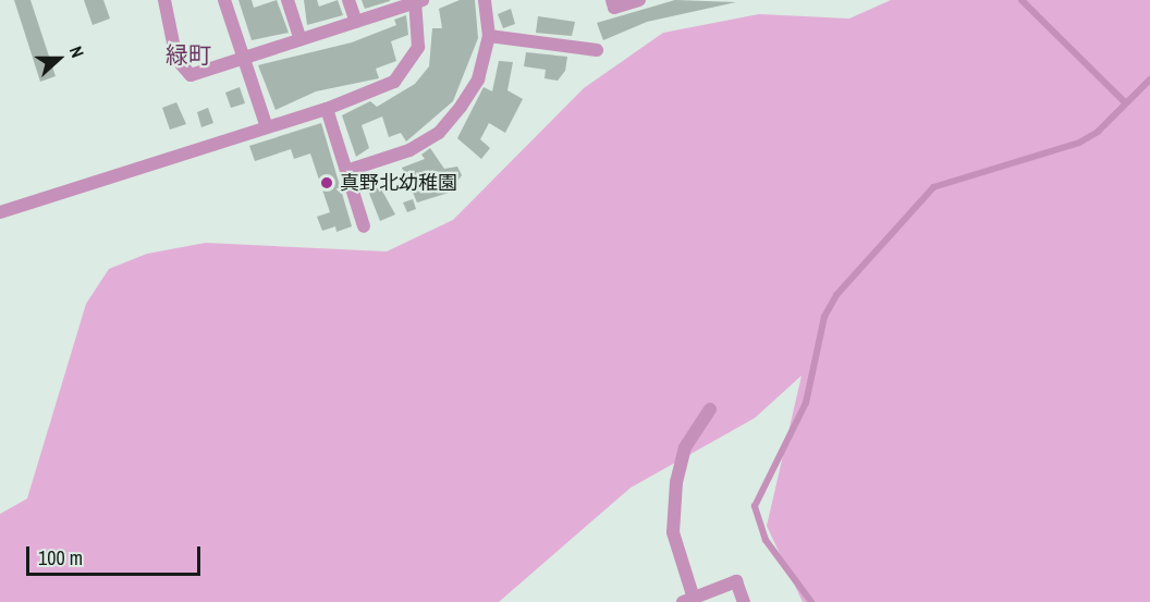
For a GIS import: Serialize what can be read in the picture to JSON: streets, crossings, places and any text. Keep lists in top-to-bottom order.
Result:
{
  "districts": ["緑町"],
  "places": ["真野北幼稚園"],
  "scale_bar": "100 m",
  "north": "right"
}
